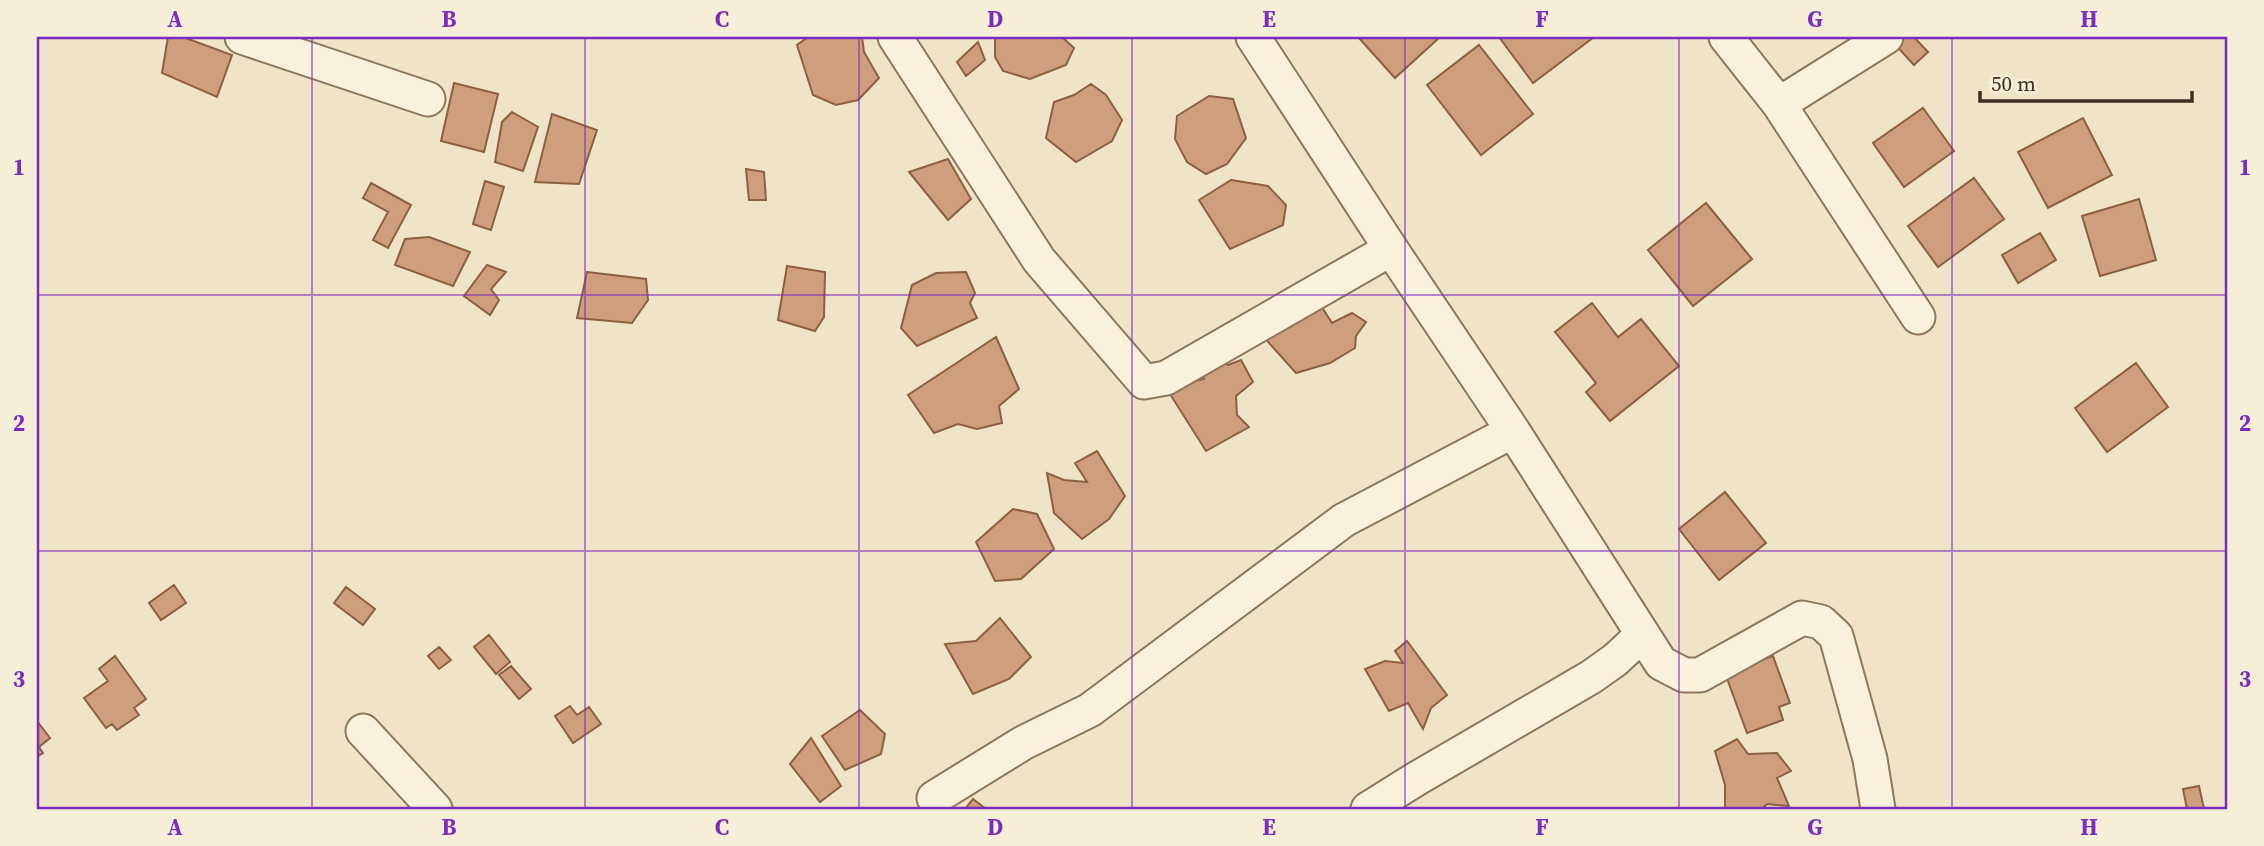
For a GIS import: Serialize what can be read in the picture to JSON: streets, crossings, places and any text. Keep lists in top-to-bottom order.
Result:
{
  "scale_bar": "50 m",
  "grid": {
    "columns": [
      "A",
      "B",
      "C",
      "D",
      "E",
      "F",
      "G",
      "H"
    ],
    "rows": ["1", "2", "3"]
  }
}
